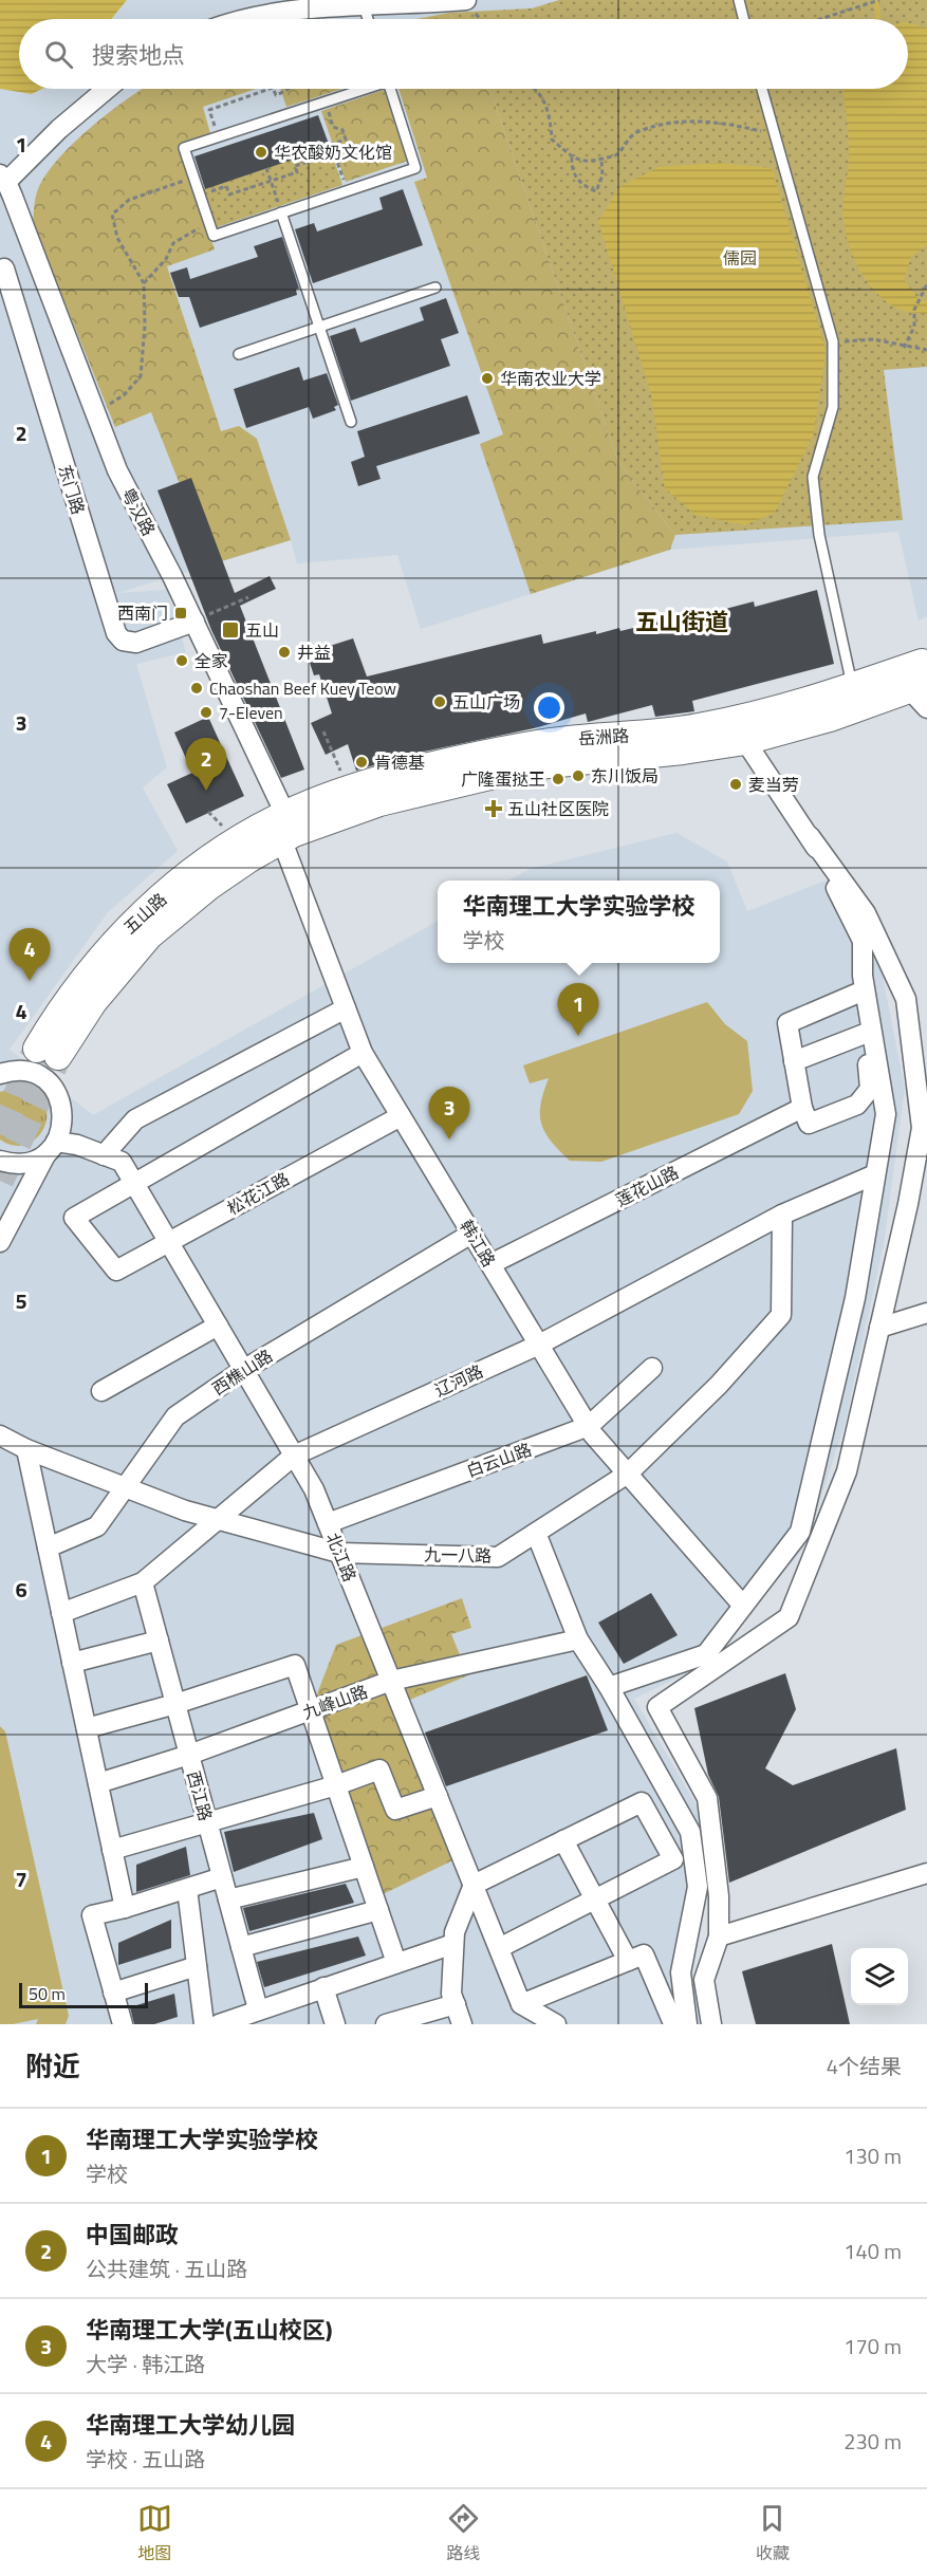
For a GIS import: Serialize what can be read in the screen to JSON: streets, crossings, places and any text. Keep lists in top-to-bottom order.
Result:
{
  "streets": {
    "main road": ["岳洲路", "五山路"],
    "street": [
      "东门路",
      "粤汉路",
      "莲花山路",
      "松花江路",
      "韩江路",
      "西樵山路",
      "辽河路",
      "白云山路",
      "九一八路",
      "北江路",
      "九峰山路",
      "西江路"
    ]
  },
  "crossings": [
    ["东门路", "粤汉路"],
    ["粤汉路", "岳洲路"],
    ["粤汉路", "五山路"],
    ["粤汉路", "韩江路"],
    ["岳洲路", "五山路"],
    ["岳洲路", "韩江路"],
    ["五山路", "韩江路"],
    ["莲花山路", "韩江路"],
    ["松花江路", "韩江路"],
    ["松花江路", "北江路"],
    ["韩江路", "西樵山路"],
    ["韩江路", "辽河路"],
    ["韩江路", "白云山路"],
    ["韩江路", "九一八路"],
    ["西樵山路", "九一八路"],
    ["西樵山路", "北江路"],
    ["辽河路", "九一八路"],
    ["辽河路", "北江路"],
    ["辽河路", "西江路"],
    ["白云山路", "北江路"],
    ["九一八路", "北江路"],
    ["北江路", "九峰山路"],
    ["九峰山路", "西江路"]
  ],
  "districts": ["五山街道"],
  "parks": ["儒园"],
  "places": {
    "other": [
      "华农酸奶文化馆",
      "华南农业大学",
      "井益",
      "全家",
      "Chaoshan Beef Kuey Teow",
      "五山广场",
      "7-Eleven",
      "肯德基",
      "东川饭局",
      "广隆蛋挞王",
      "麦当劳"
    ],
    "transit": ["西南门", "五山"],
    "health": ["五山社区医院"]
  },
  "scale_bar": "50 m",
  "page": {
    "search": "搜索地点",
    "pins": [
      "2",
      "4",
      "1",
      "3"
    ],
    "popup": ["华南理工大学实验学校", "学校"],
    "scale": "50 m",
    "heading": ["附近", "4个结果"],
    "list": [
      {
        "mark": "1",
        "name": "华南理工大学实验学校",
        "note": "学校",
        "value": "130 m"
      },
      {
        "mark": "2",
        "name": "中国邮政",
        "note": "公共建筑 · 五山路",
        "value": "140 m"
      },
      {
        "mark": "3",
        "name": "华南理工大学(五山校区)",
        "note": "大学 · 韩江路",
        "value": "170 m"
      },
      {
        "mark": "4",
        "name": "华南理工大学幼儿园",
        "note": "学校 · 五山路",
        "value": "230 m"
      }
    ],
    "nav": ["地图", "路线", "收藏"]
  },
  "grid": {
    "rows": [
      "1",
      "2",
      "3",
      "4",
      "5",
      "6",
      "7"
    ]
  }
}
